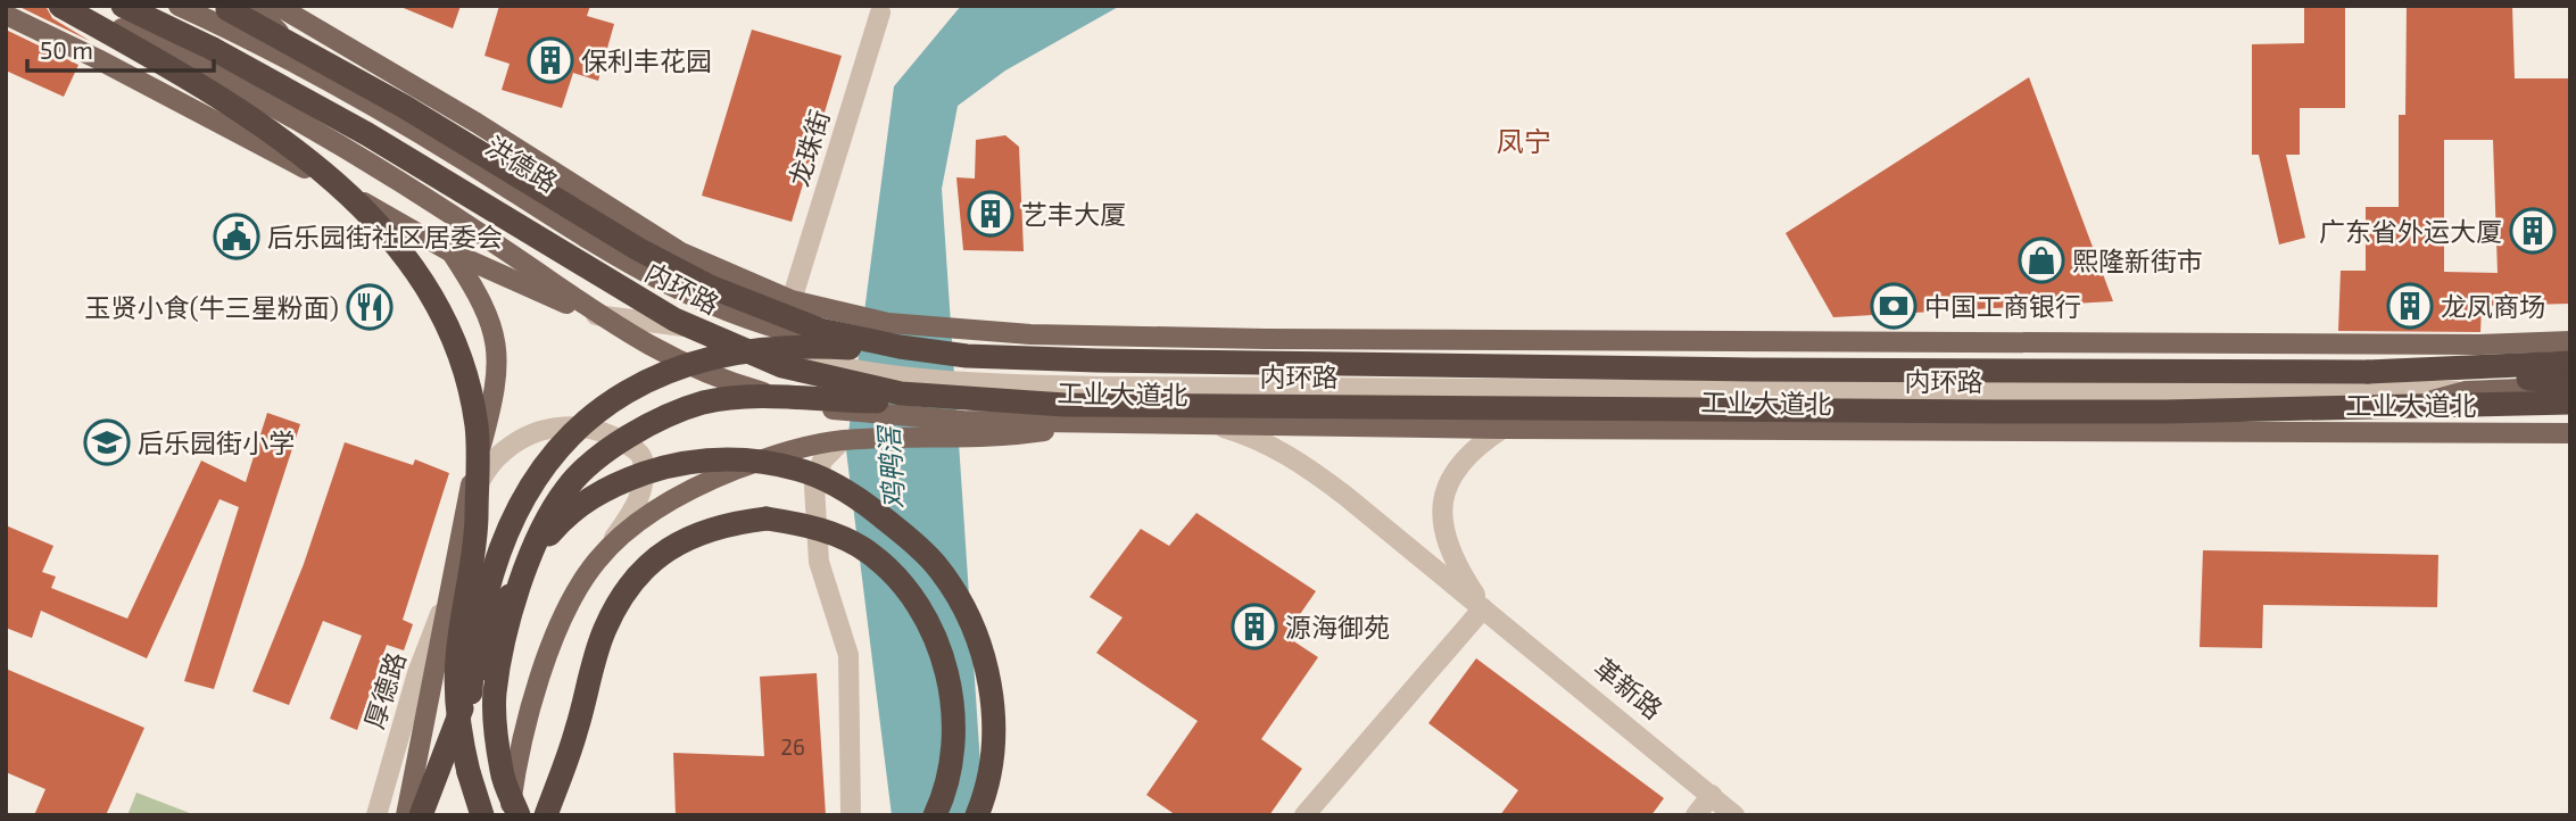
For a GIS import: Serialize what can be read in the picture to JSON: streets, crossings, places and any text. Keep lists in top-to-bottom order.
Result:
{
  "streets": {
    "highway": ["内环路"],
    "main road": ["洪德路", "工业大道北"],
    "street": ["龙珠街", "革新路", "厚德路"]
  },
  "crossings": [
    ["洪德路", "内环路"],
    ["洪德路", "工业大道北"],
    ["内环路", "工业大道北"],
    ["工业大道北", "革新路"]
  ],
  "districts": ["凤宁"],
  "water": ["鸡鸭滘"],
  "places": {
    "building": [
      "保利丰花园",
      "艺丰大厦",
      "广东省外运大厦",
      "龙凤商场",
      "源海御苑"
    ],
    "public building": ["后乐园街社区居委会"],
    "shop": ["熙隆新街市"],
    "bank": ["中国工商银行"],
    "restaurant": ["玉贤小食(牛三星粉面)"],
    "school or university": ["后乐园街小学"]
  },
  "house_numbers": ["26"],
  "scale_bar": "50 m"
}
